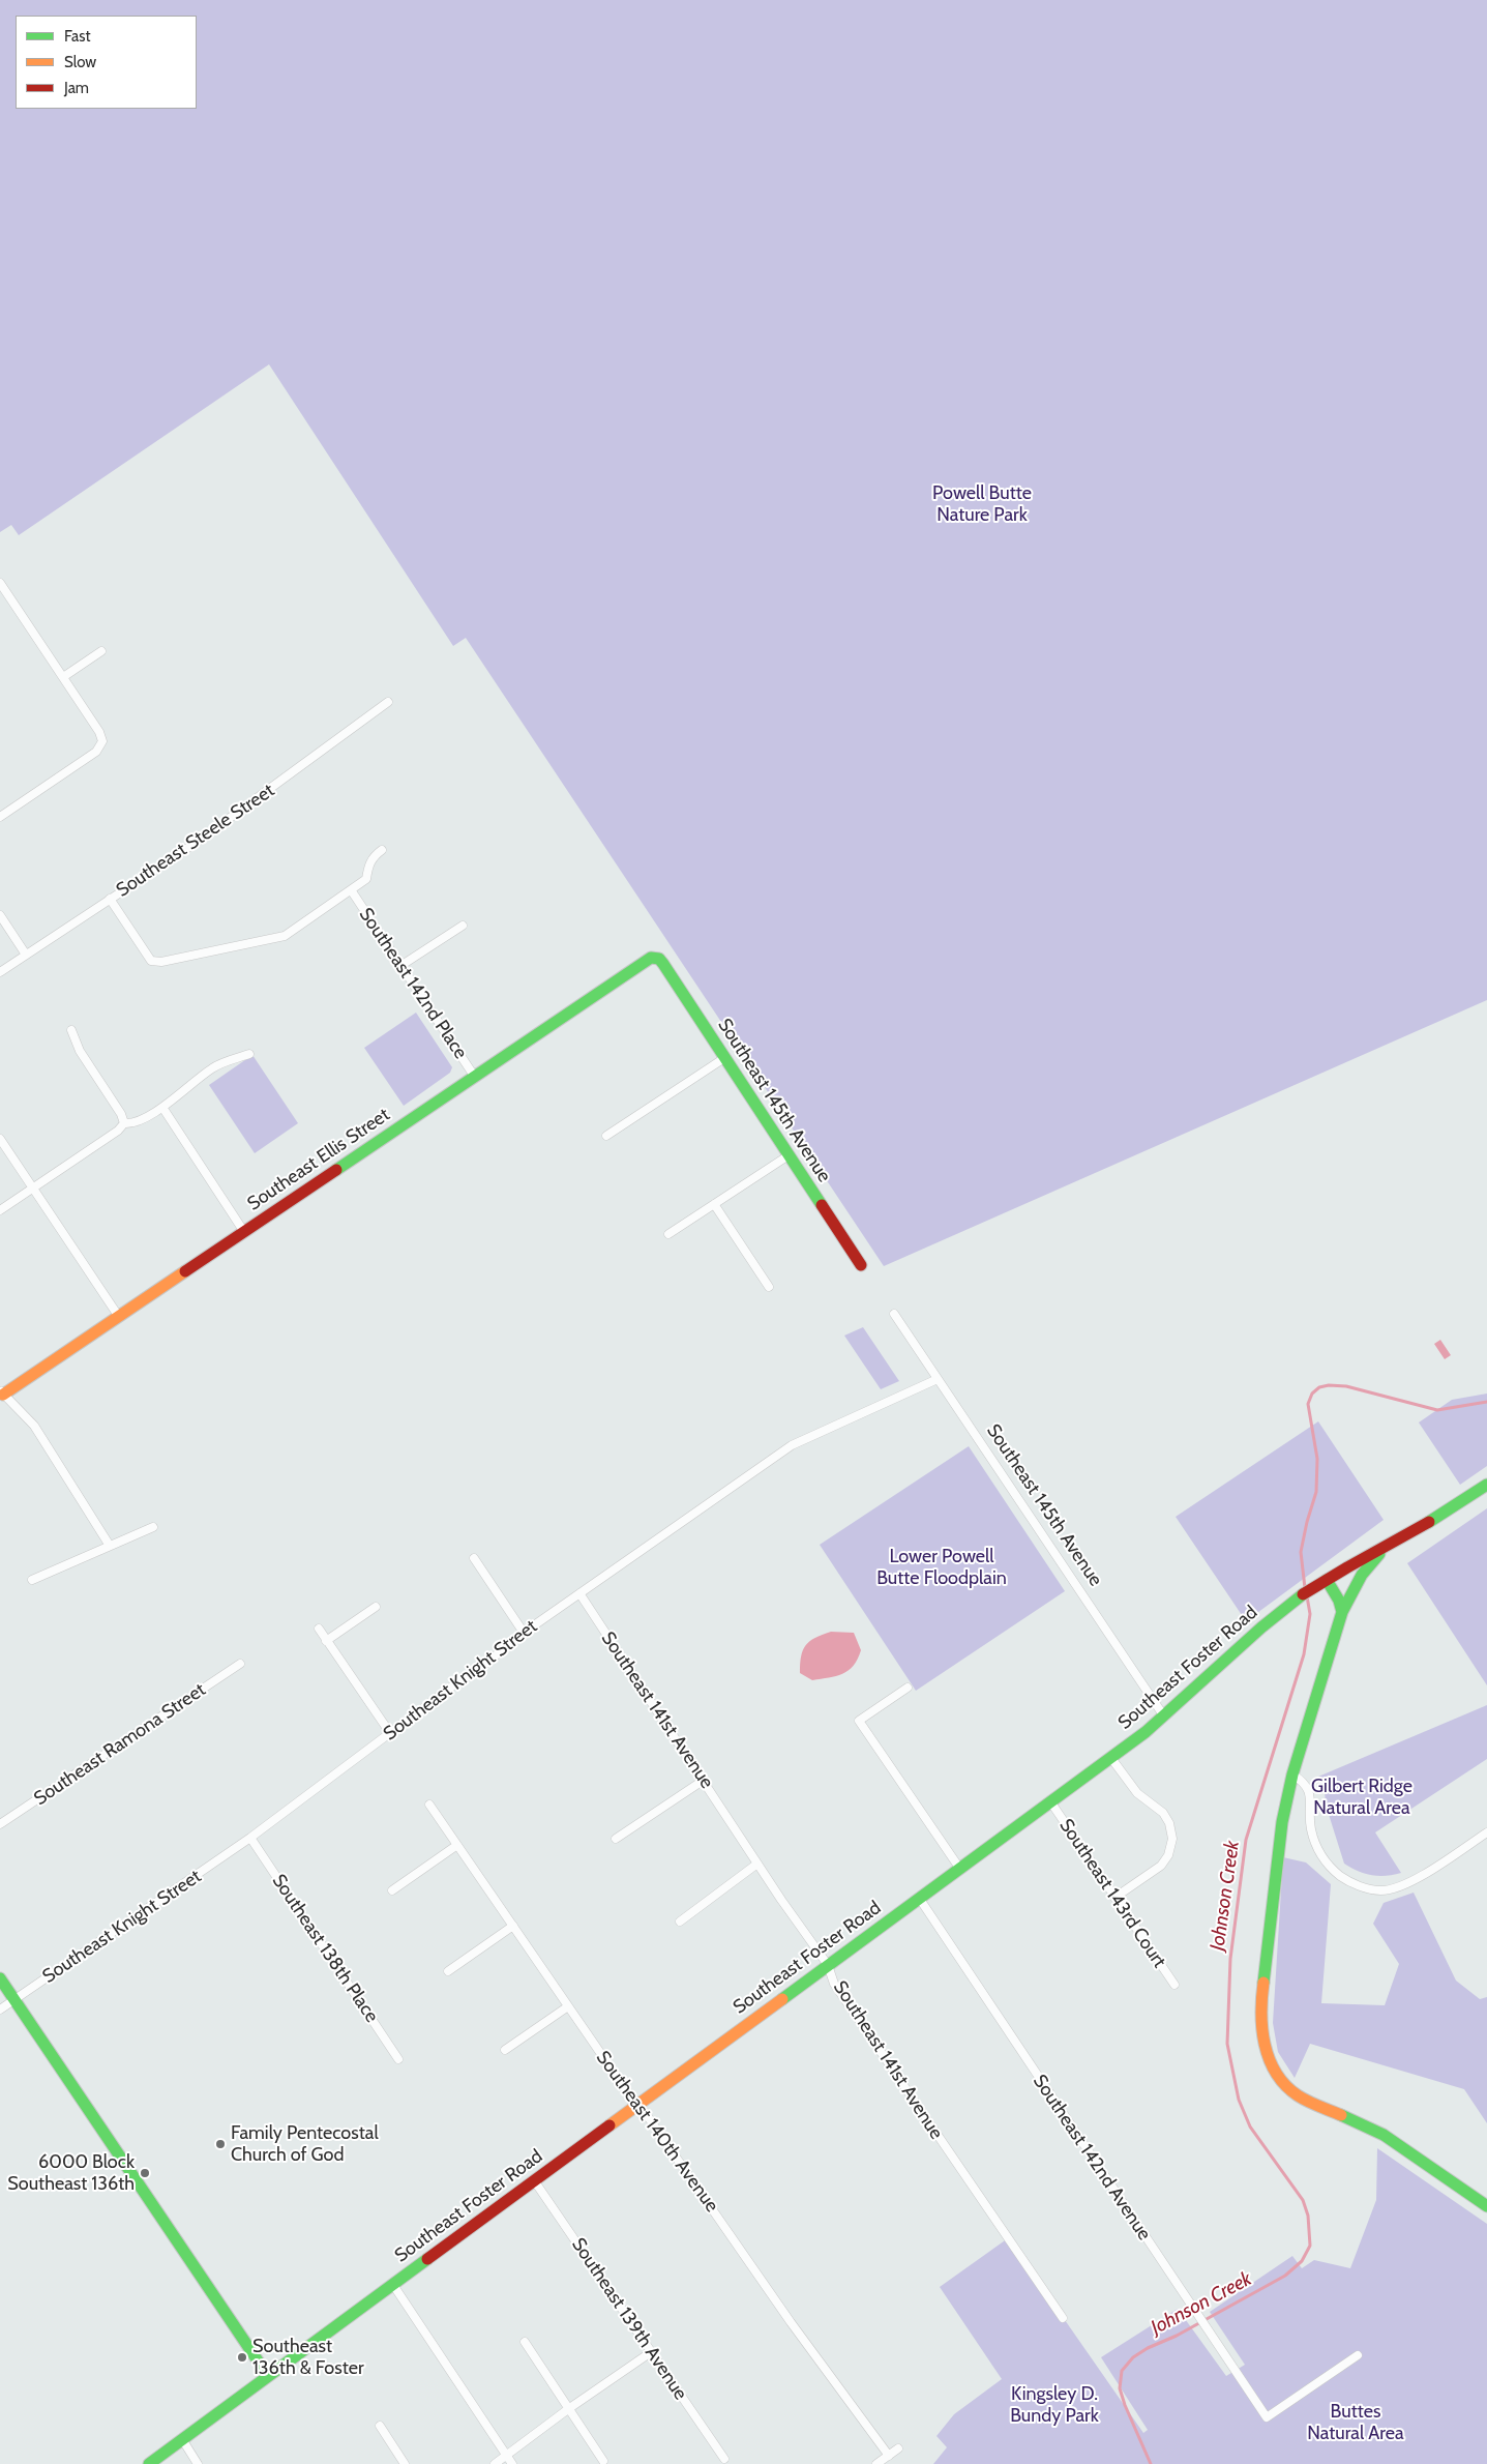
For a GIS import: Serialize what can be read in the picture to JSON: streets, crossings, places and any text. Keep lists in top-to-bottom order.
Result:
{
  "streets": {
    "street": [
      "Southeast Steele Street",
      "Southeast 142nd Place",
      "Southeast 145th Avenue",
      "Southeast Ellis Street",
      "Southeast Foster Road",
      "Southeast Knight Street",
      "Southeast 141st Avenue",
      "Southeast Ramona Street",
      "Southeast 143rd Court",
      "Southeast 138th Place",
      "Southeast 140th Avenue",
      "Southeast 142nd Avenue",
      "Southeast 139th Avenue"
    ]
  },
  "crossings": [
    ["Southeast 142nd Place", "Southeast Ellis Street"],
    ["Southeast 145th Avenue", "Southeast Ellis Street"],
    ["Southeast 145th Avenue", "Southeast Foster Road"],
    ["Southeast 145th Avenue", "Southeast Knight Street"],
    ["Southeast Foster Road", "Southeast 141st Avenue"],
    ["Southeast Foster Road", "Southeast 143rd Court"],
    ["Southeast Foster Road", "Southeast 140th Avenue"],
    ["Southeast Foster Road", "Southeast 142nd Avenue"],
    ["Southeast Foster Road", "Southeast 139th Avenue"],
    ["Southeast Knight Street", "Southeast 141st Avenue"],
    ["Southeast Knight Street", "Southeast 138th Place"]
  ],
  "water": ["Johnson Creek"],
  "parks": [
    "Powell Butte Nature Park",
    "Lower Powell Butte Floodplain",
    "Gilbert Ridge Natural Area",
    "Kingsley D. Bundy Park",
    "Buttes Natural Area"
  ],
  "places": ["Family Pentecostal Church of God", "6000 Block Southeast 136th", "Southeast 136th & Foster"],
  "legend": ["Fast", "Slow", "Jam"]
}
